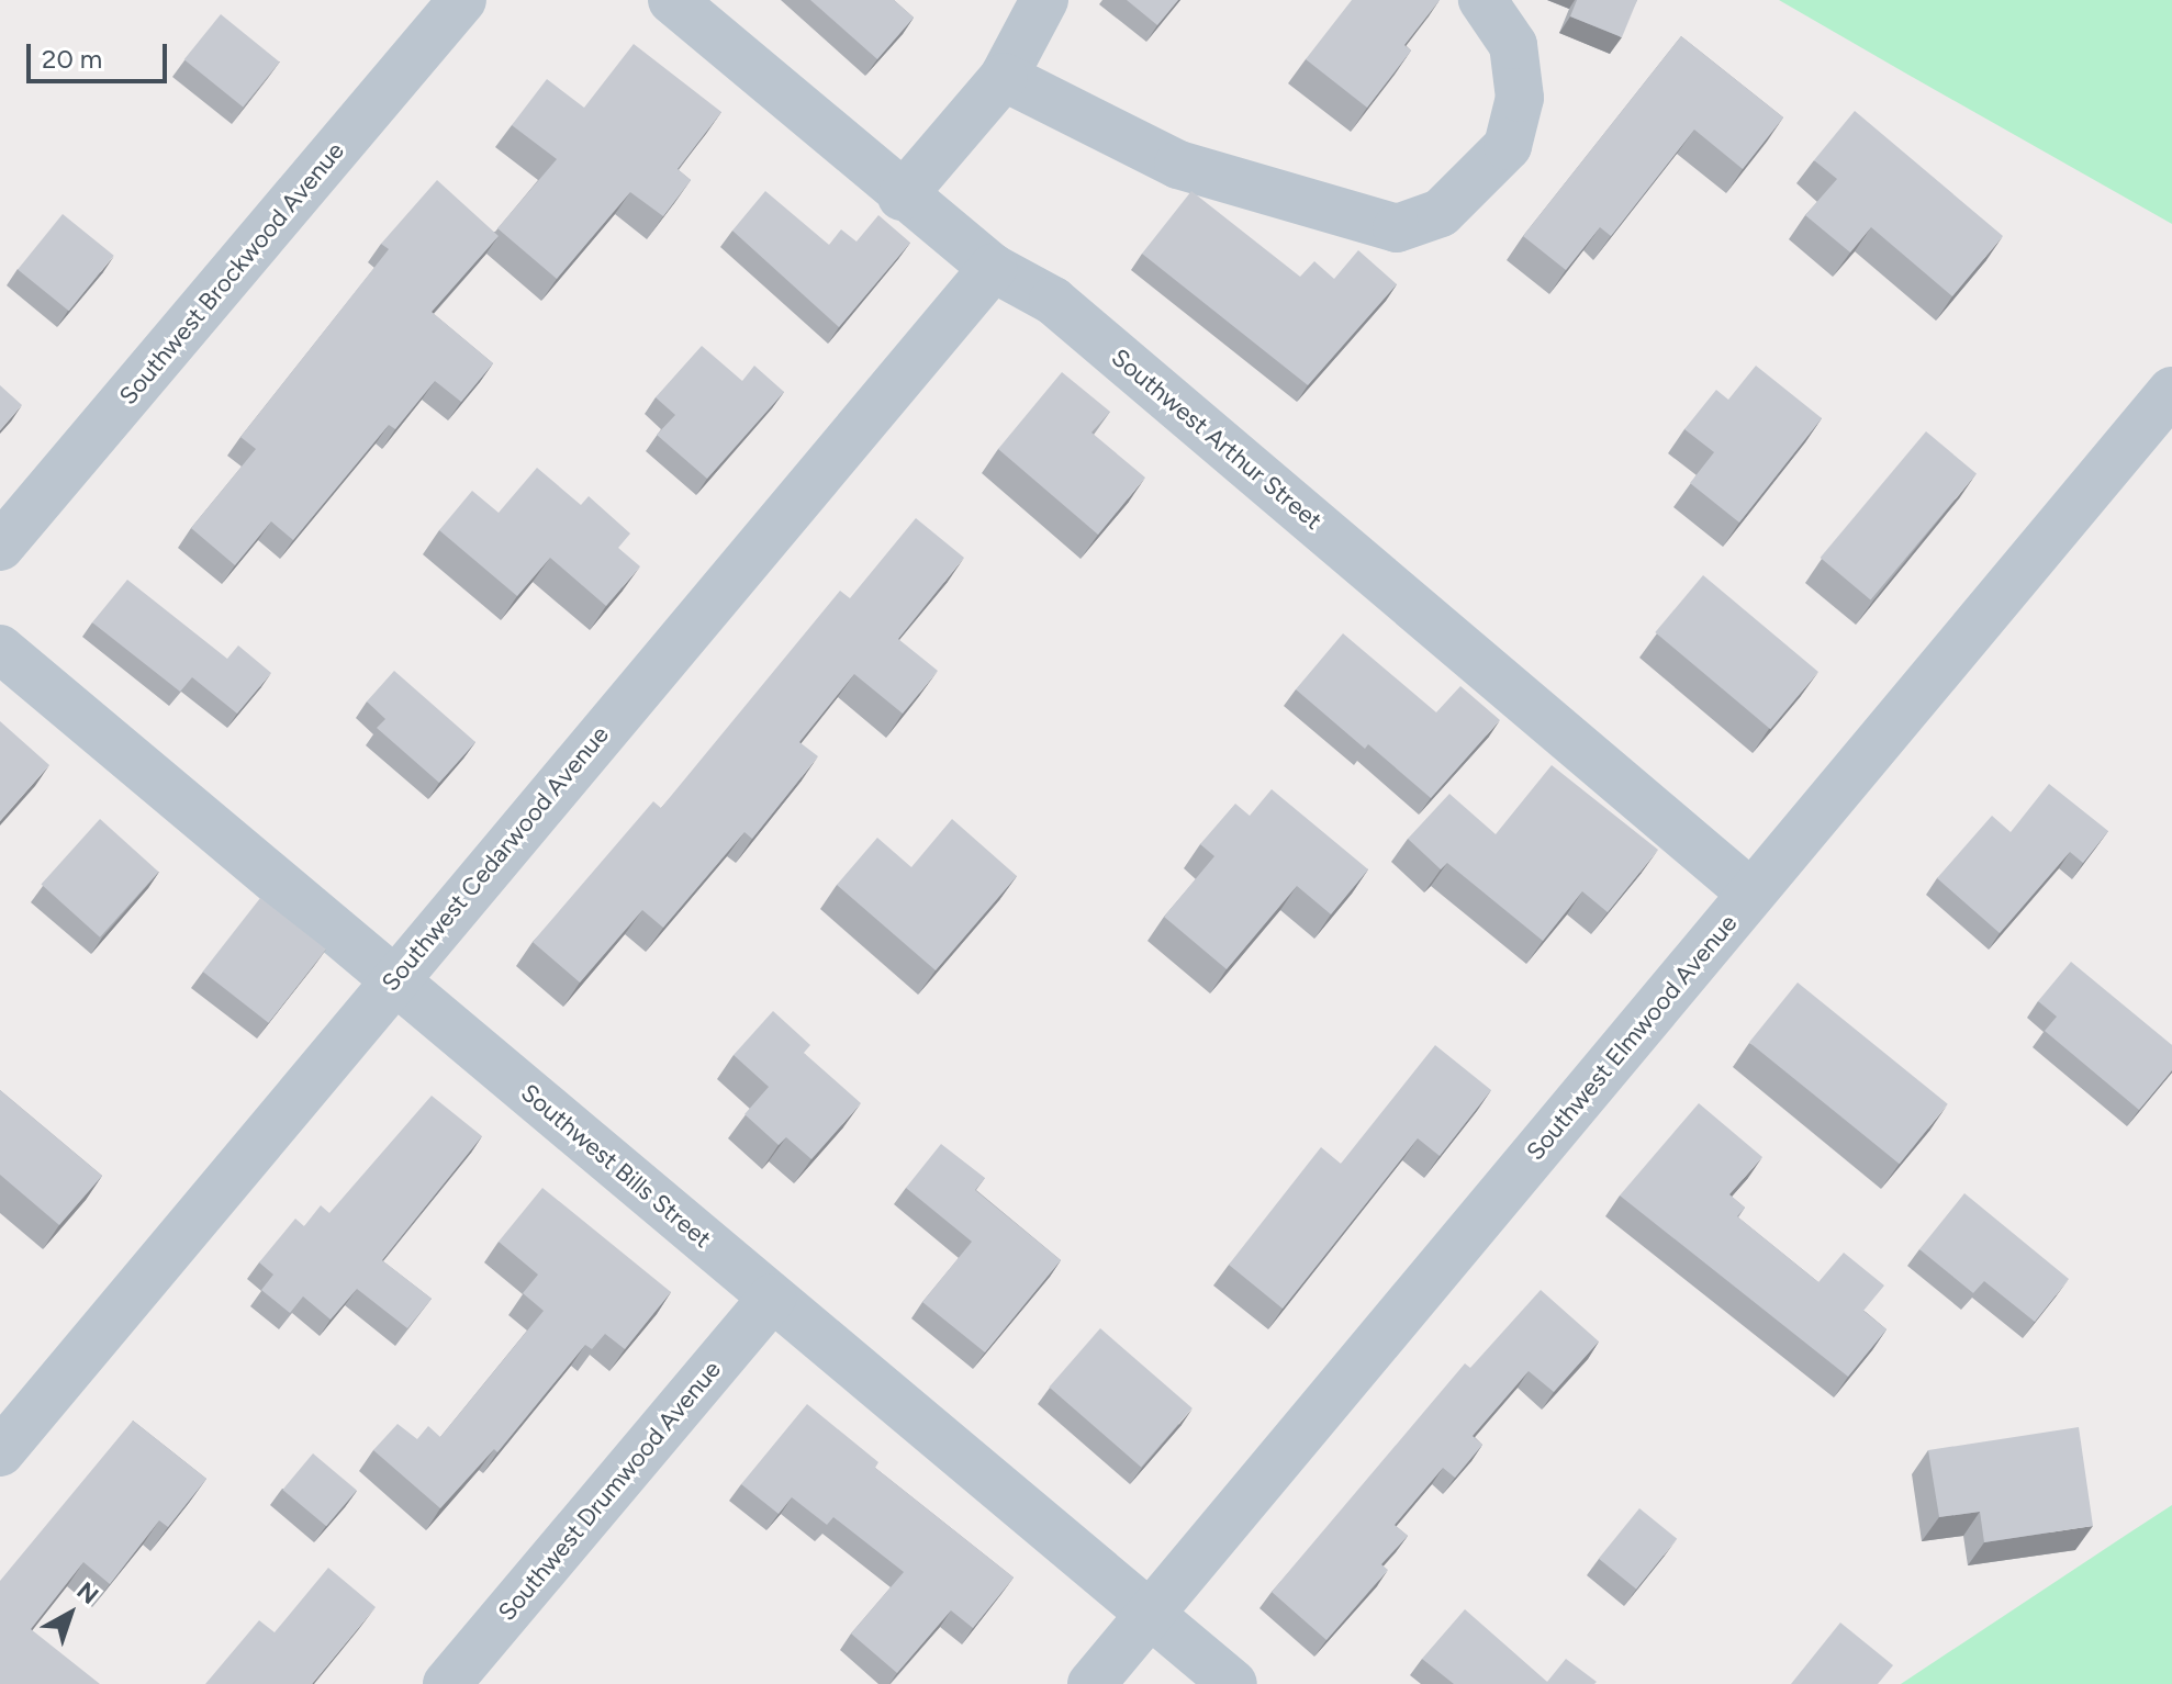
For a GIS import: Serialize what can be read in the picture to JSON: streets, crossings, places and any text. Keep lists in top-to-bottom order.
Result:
{
  "streets": {
    "street": [
      "Southwest Brockwood Avenue",
      "Southwest Arthur Street",
      "Southwest Cedarwood Avenue",
      "Southwest Elmwood Avenue",
      "Southwest Bills Street",
      "Southwest Drumwood Avenue"
    ]
  },
  "crossings": [
    ["Southwest Arthur Street", "Southwest Cedarwood Avenue"],
    ["Southwest Arthur Street", "Southwest Elmwood Avenue"],
    ["Southwest Cedarwood Avenue", "Southwest Bills Street"],
    ["Southwest Elmwood Avenue", "Southwest Bills Street"],
    ["Southwest Bills Street", "Southwest Drumwood Avenue"]
  ],
  "scale_bar": "20 m",
  "north": "top right"
}
